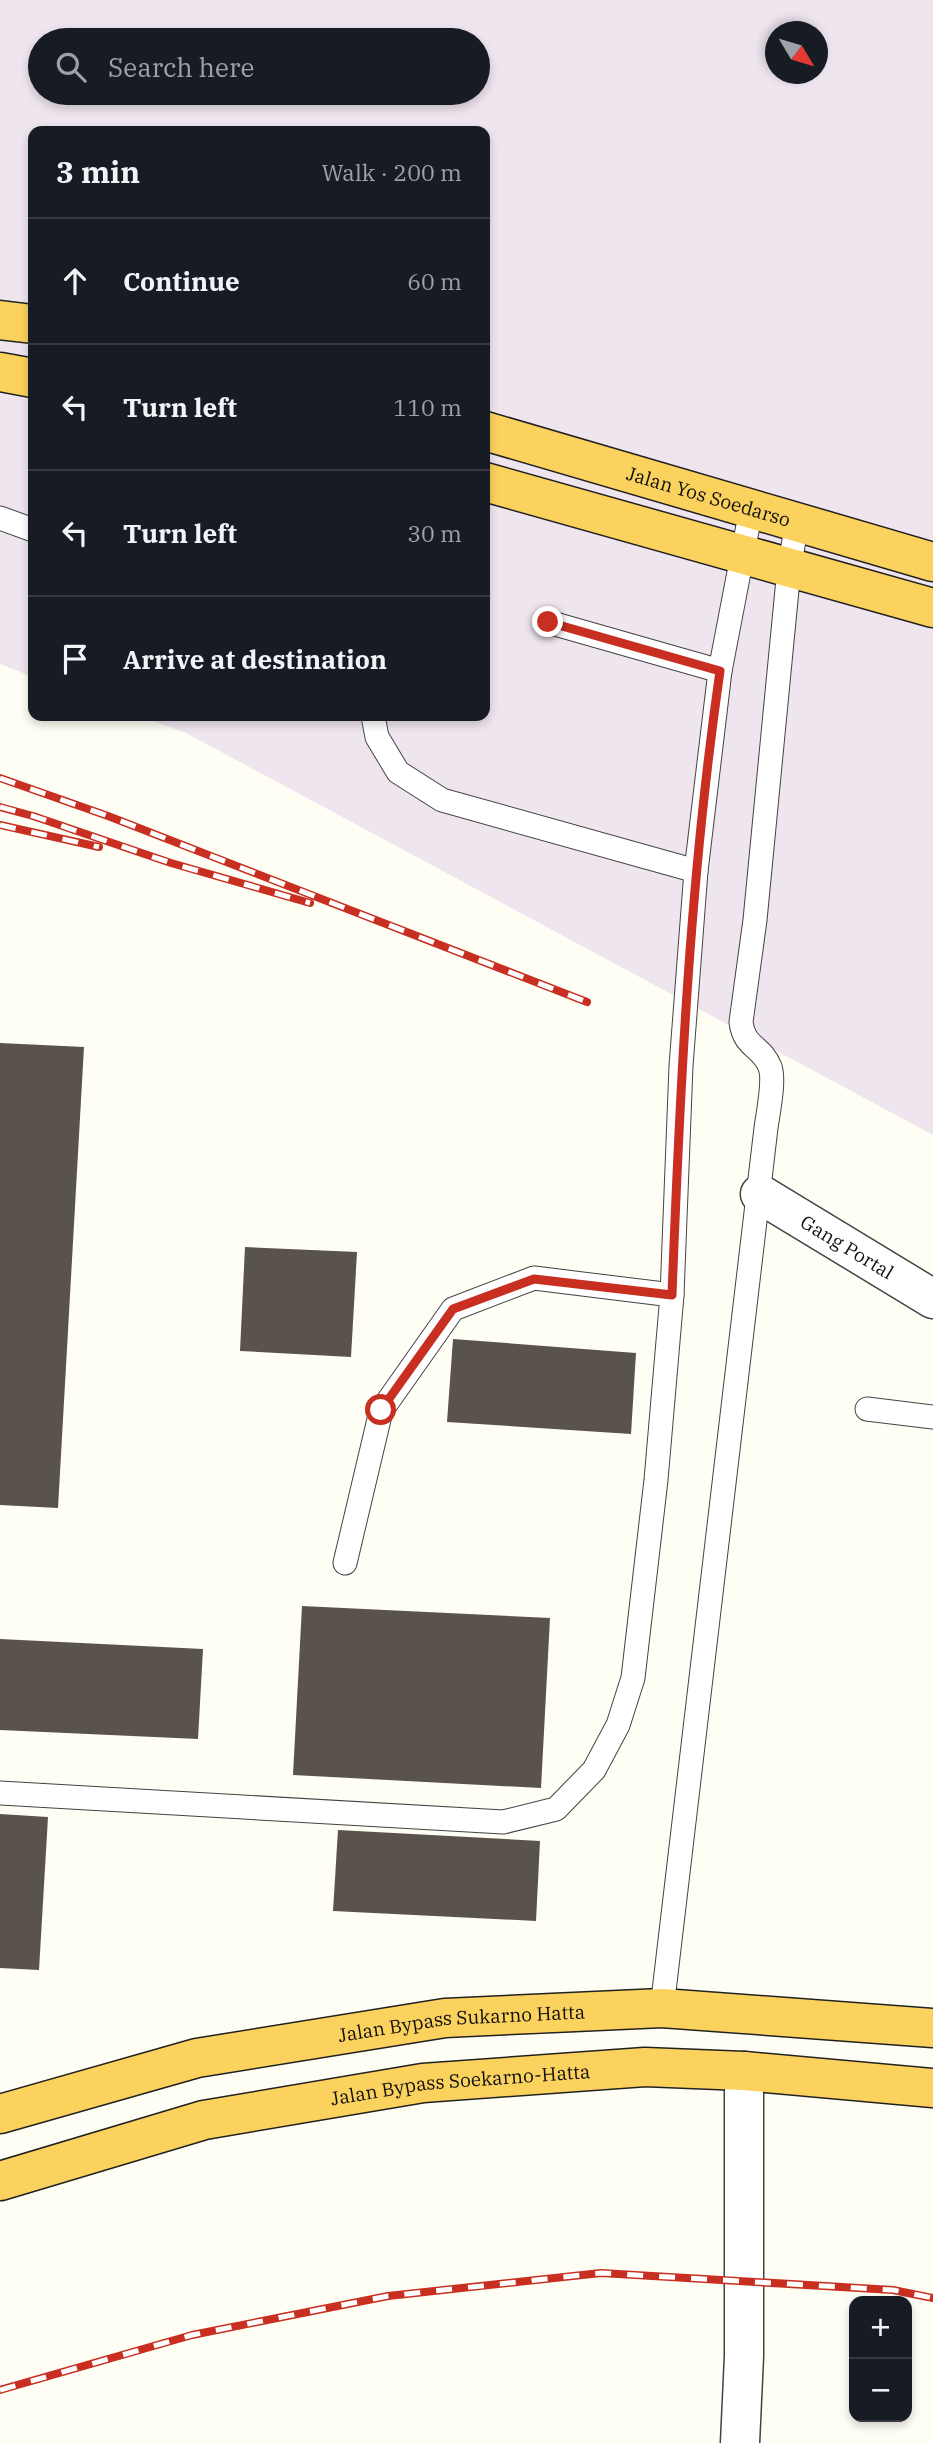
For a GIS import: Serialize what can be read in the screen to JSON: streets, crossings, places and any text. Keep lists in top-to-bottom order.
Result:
{
  "streets": {
    "highway": ["Jalan Yos Soedarso", "Jalan Bypass Sukarno Hatta", "Jalan Bypass Soekarno-Hatta"],
    "street": ["Gang Portal"]
  },
  "north": "bottom right",
  "page": {
    "search": "Search here",
    "heading": ["3 min", "Walk · 200 m"],
    "list": [
      ["Continue", "60 m"],
      ["Turn left", "110 m"],
      ["Turn left", "30 m"],
      "Arrive at destination"
    ],
    "map_buttons": ["+", "−"]
  }
}
